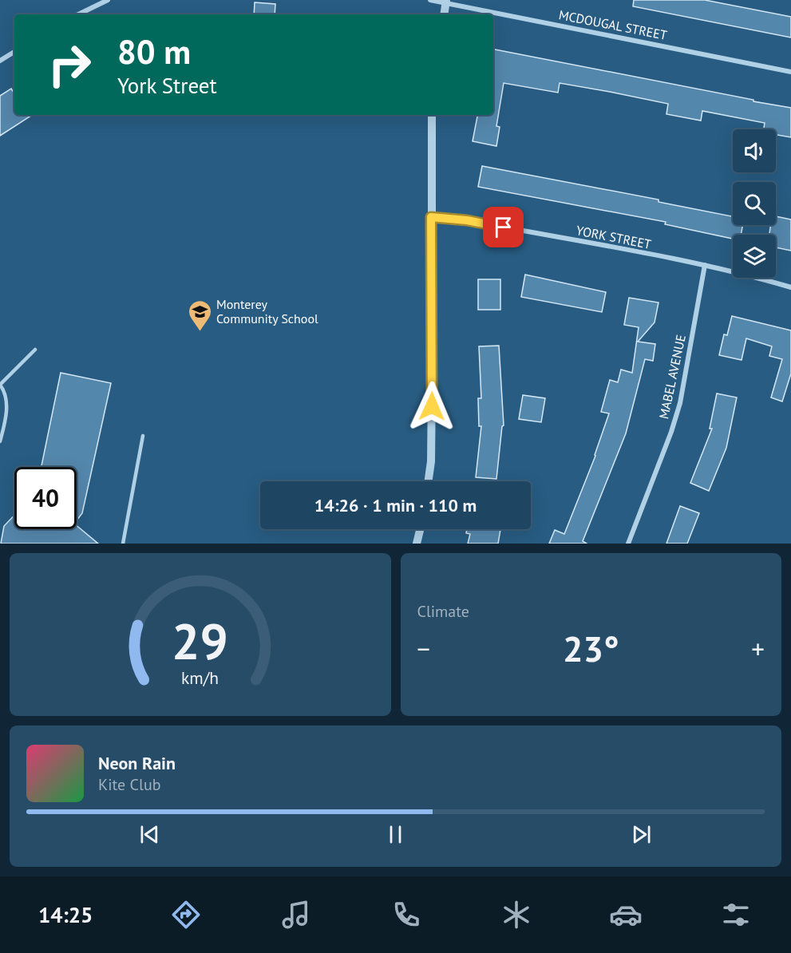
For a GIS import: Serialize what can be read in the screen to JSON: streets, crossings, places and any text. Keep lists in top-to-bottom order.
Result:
{
  "streets": {
    "street": ["MCDOUGAL STREET", "YORK STREET", "MABEL AVENUE"]
  },
  "crossings": [
    ["YORK STREET", "MABEL AVENUE"]
  ],
  "places": {
    "school or university": ["Monterey Community School"]
  },
  "page": {
    "turn": ["80 m", "York Street"],
    "limit": "40",
    "trip": "14:26 · 1 min · 110 m",
    "tile": "Climate",
    "heat": ["−", "23°", "+"],
    "song": ["Neon Rain", "Kite Club"],
    "tabs": "14:25",
    "gauge": ["29", "km/h"]
  }
}
